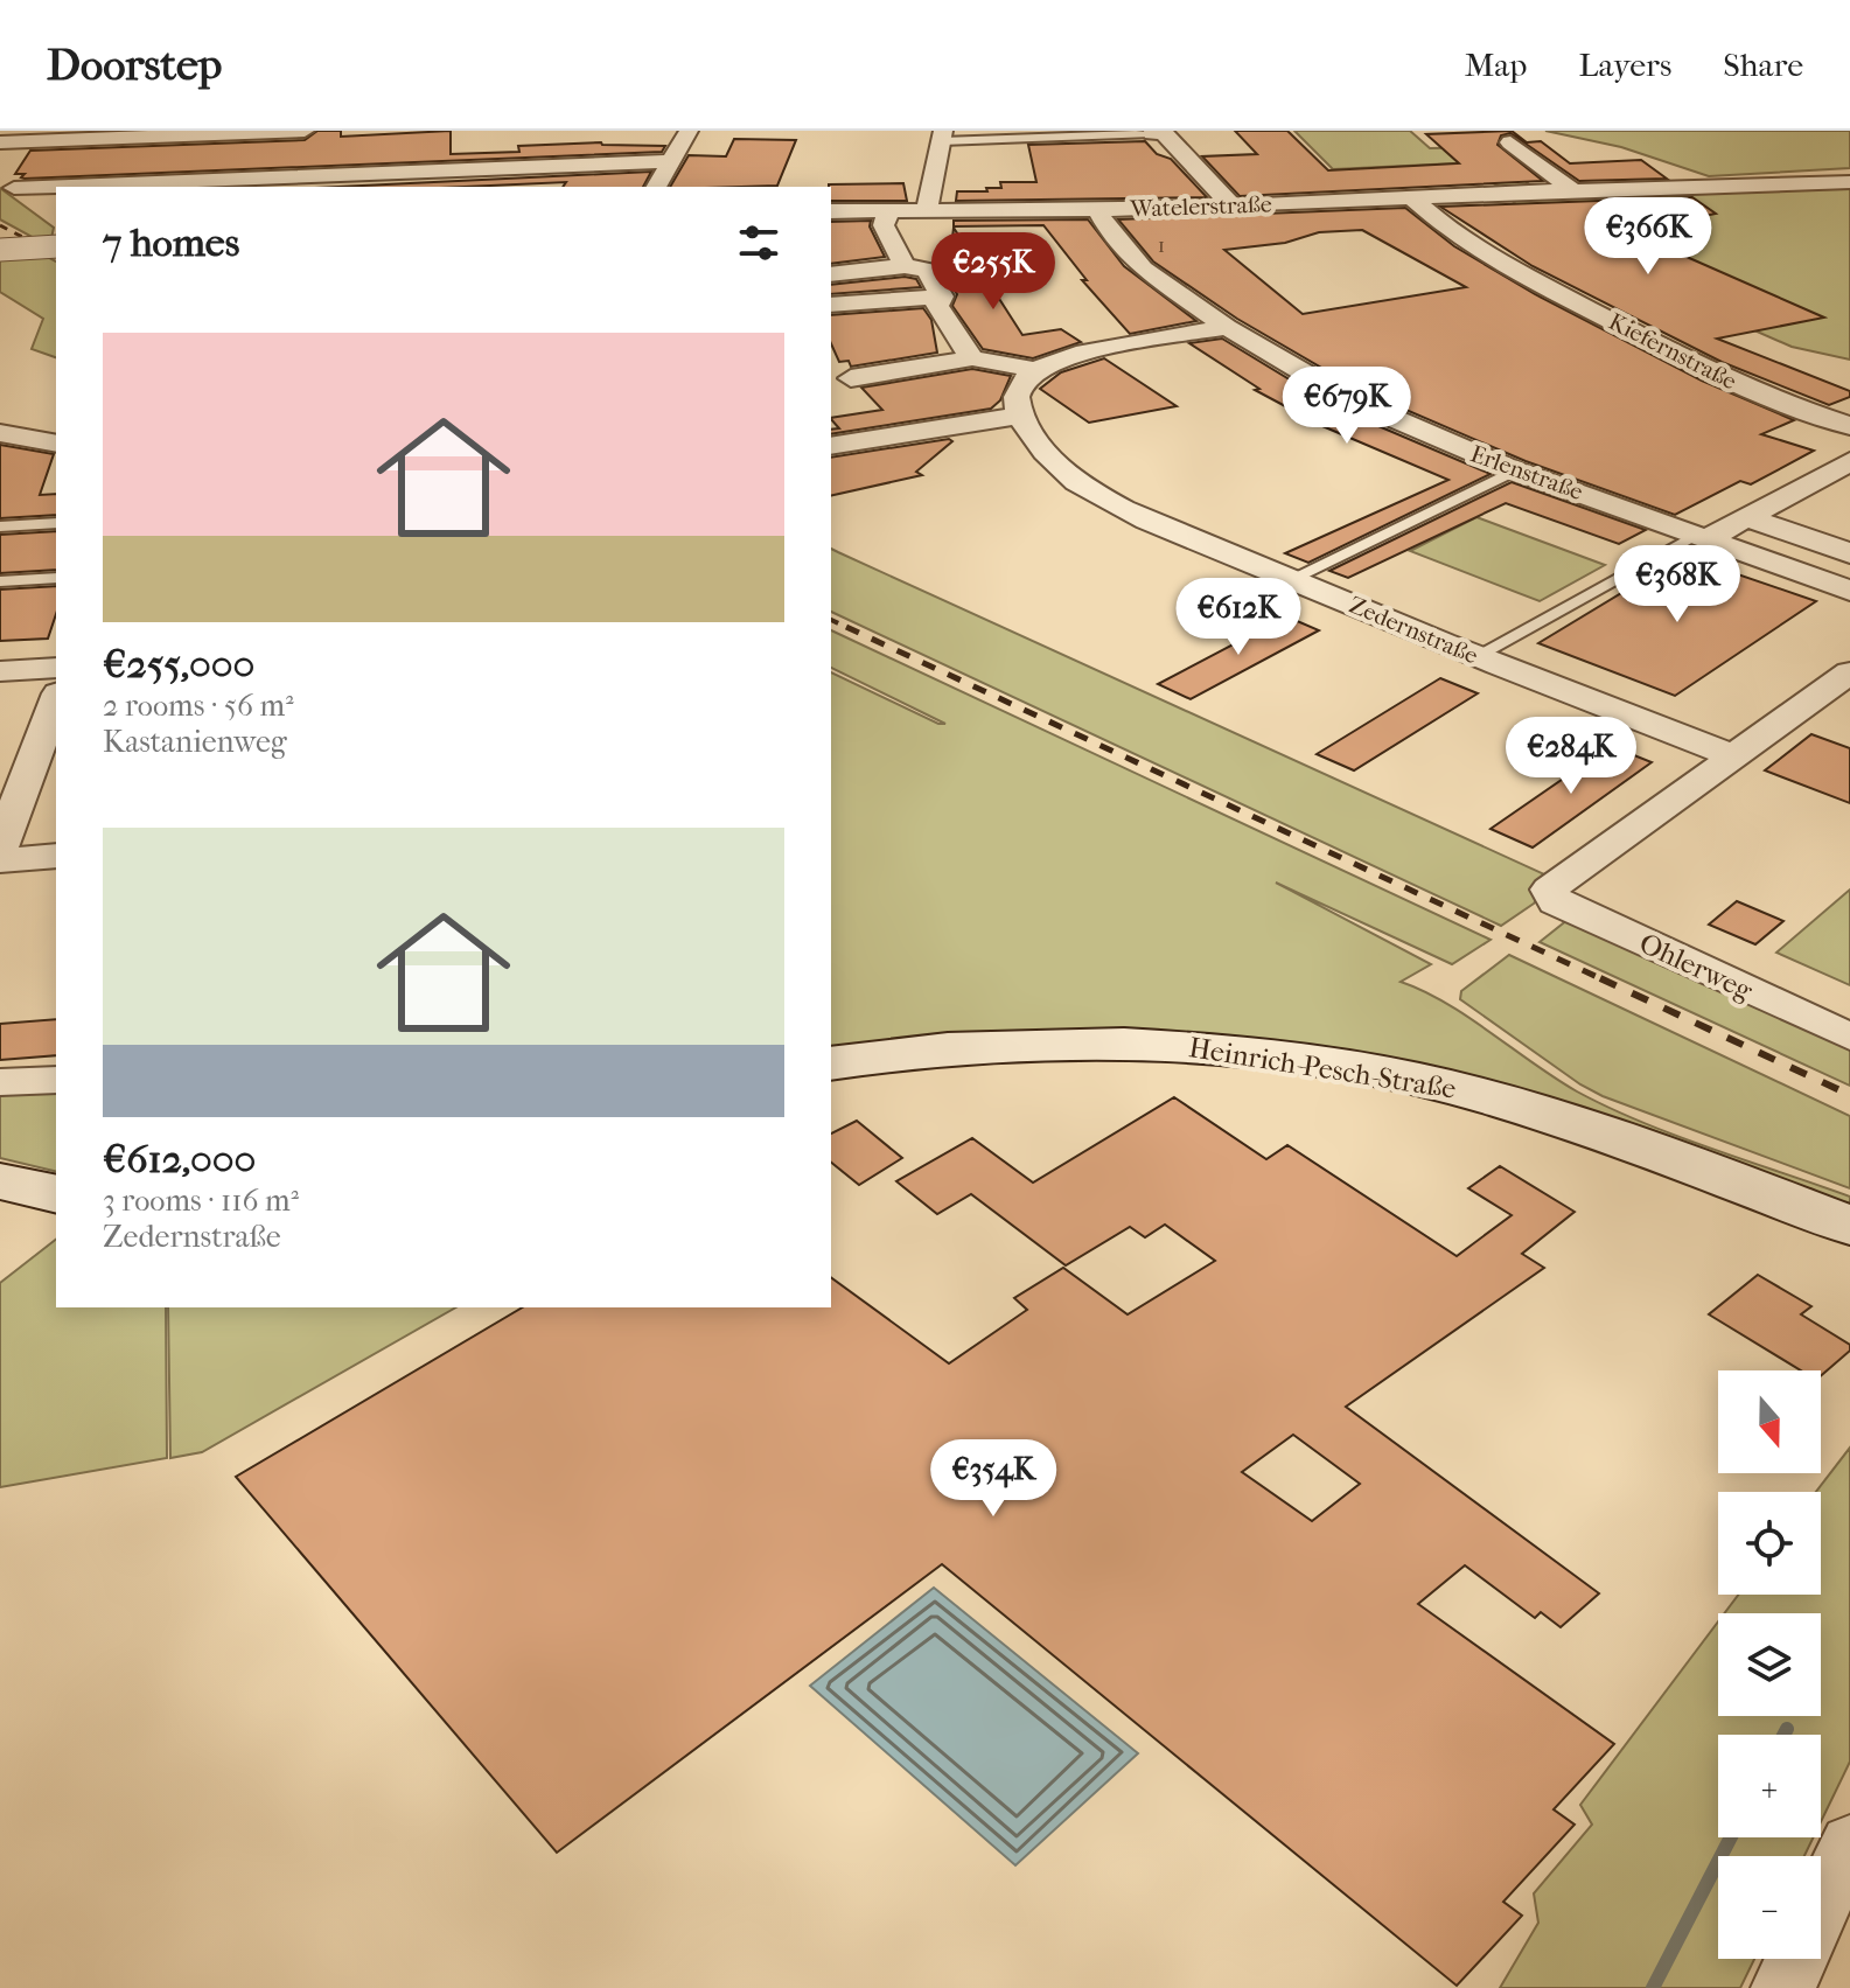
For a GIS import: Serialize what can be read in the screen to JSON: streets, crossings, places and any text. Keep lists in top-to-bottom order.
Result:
{
  "streets": {
    "street": [
      "Watelerstraße",
      "Kiefernstraße",
      "Erlenstraße",
      "Zedernstraße",
      "Ohlerweg",
      "Heinrich-Pesch-Straße"
    ]
  },
  "crossings": [
    ["Watelerstraße", "Kiefernstraße"],
    ["Watelerstraße", "Erlenstraße"],
    ["Zedernstraße", "Ohlerweg"]
  ],
  "house_numbers": ["1"],
  "north": "bottom",
  "page": {
    "header": "Doorstep",
    "nav": ["Map", "Layers", "Share"],
    "heading": "7 homes",
    "price": [
      "€366K",
      "€255K",
      "€679K",
      "€368K",
      "€612K",
      "€284K",
      "€354K"
    ],
    "list": [
      {
        "name": "€255,000",
        "note": "2 rooms · 56 m² · Kastanienweg"
      },
      {
        "name": "€612,000",
        "note": "3 rooms · 116 m² · Zedernstraße"
      }
    ],
    "map_buttons": ["+", "−"]
  }
}
